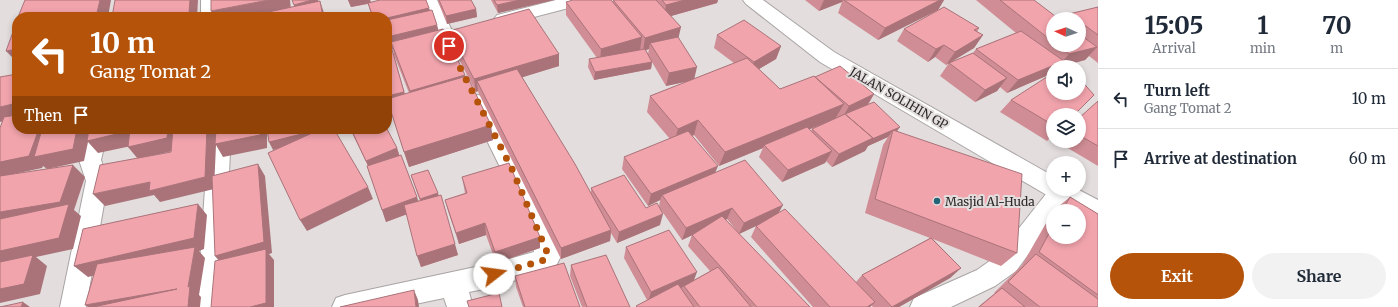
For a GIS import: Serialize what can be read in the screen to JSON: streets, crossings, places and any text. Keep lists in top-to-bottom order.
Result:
{
  "streets": {
    "street": ["JALAN SOLIHIN GP"]
  },
  "places": ["Masjid Al-Huda"],
  "north": "left",
  "page": {
    "eta": [
      "15:05",
      "Arrival",
      "1",
      "min",
      "70",
      "m"
    ],
    "map_buttons": ["+", "−"],
    "turn": ["10 m", "Gang Tomat 2"],
    "list": [
      {
        "name": "Turn left",
        "note": "Gang Tomat 2",
        "value": "10 m"
      },
      {
        "name": "Arrive at destination",
        "value": "60 m"
      }
    ],
    "then": "Then",
    "buttons": ["Exit", "Share"]
  }
}
